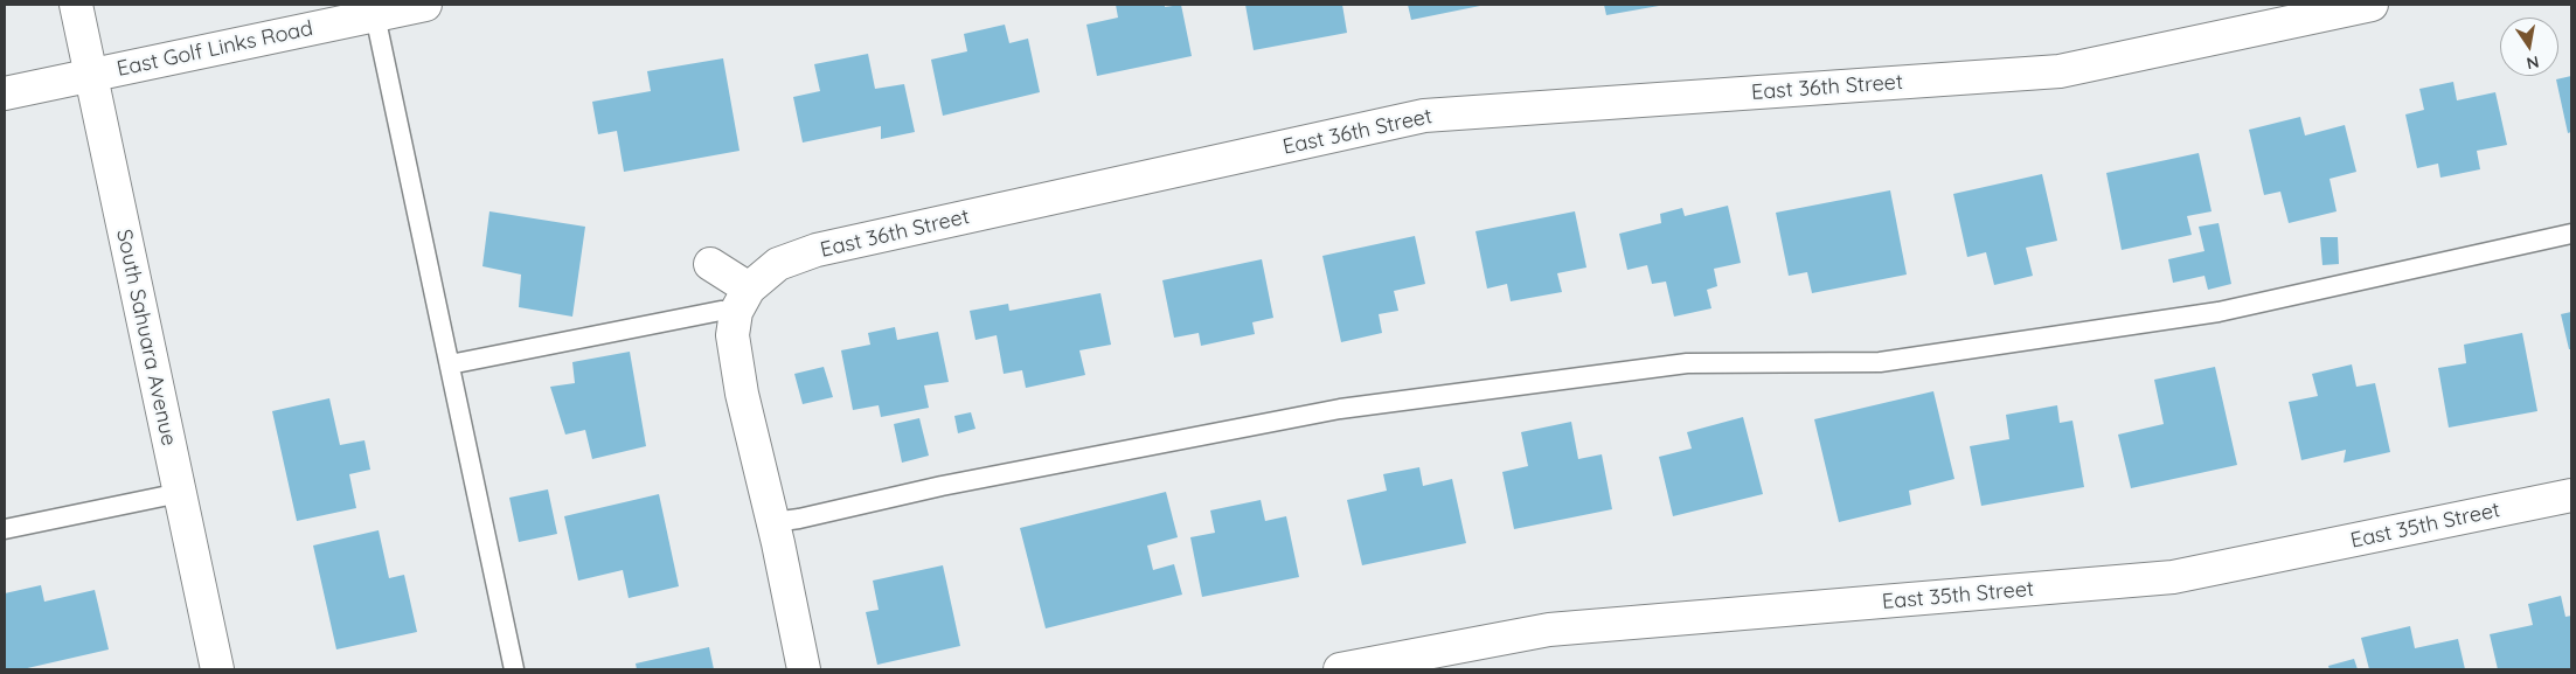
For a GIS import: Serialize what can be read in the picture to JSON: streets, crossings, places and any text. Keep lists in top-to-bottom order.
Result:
{
  "streets": {
    "street": [
      "East Golf Links Road",
      "East 36th Street",
      "South Sahuara Avenue",
      "East 35th Street"
    ]
  },
  "crossings": [
    ["East Golf Links Road", "South Sahuara Avenue"]
  ],
  "north": "bottom"
}
